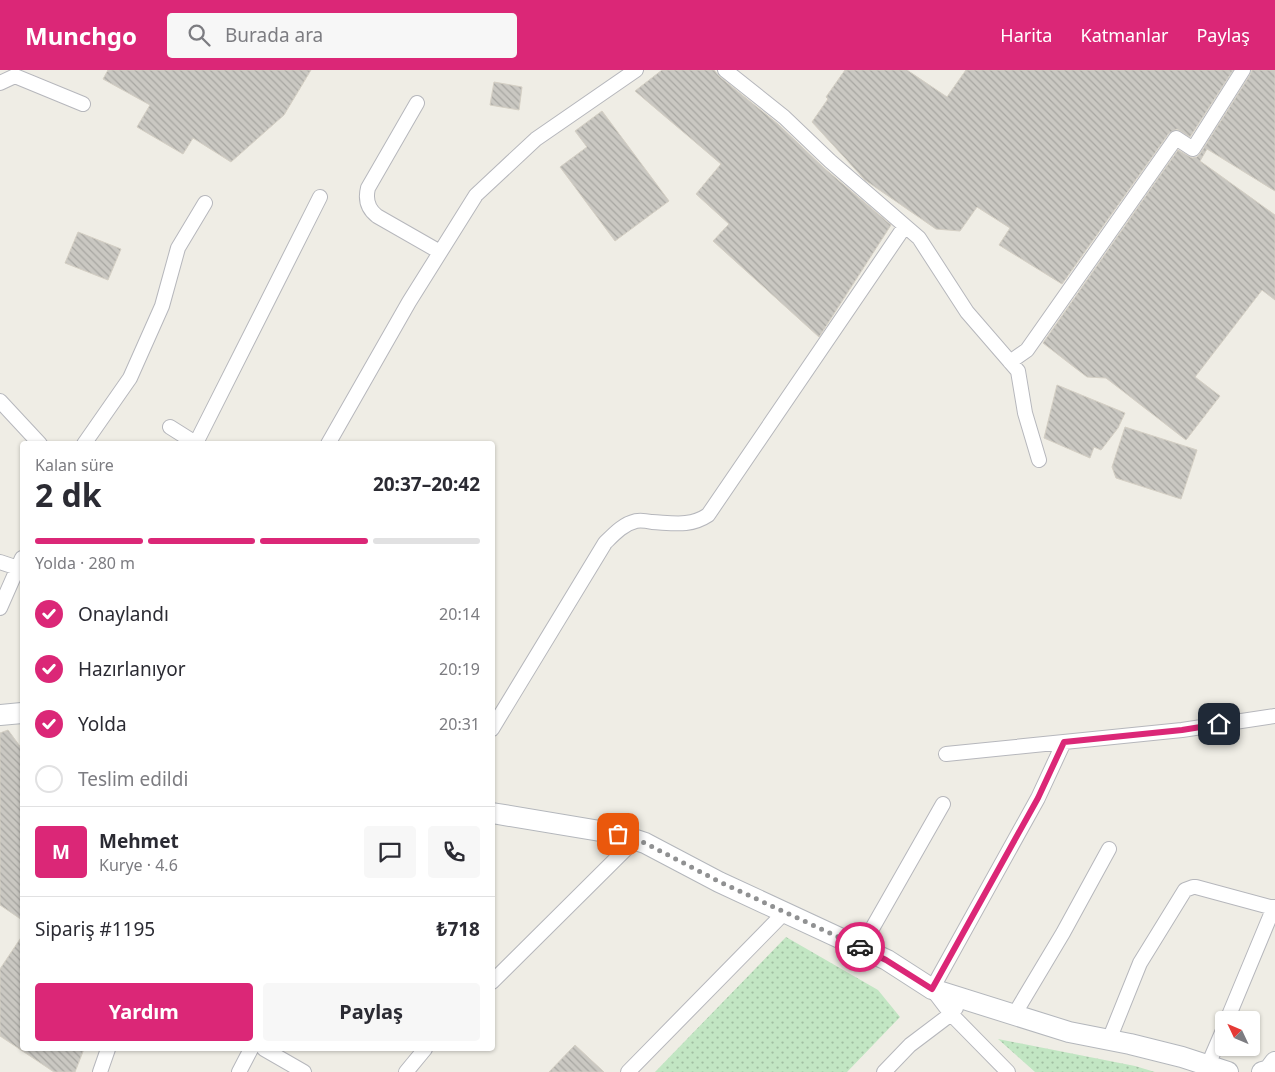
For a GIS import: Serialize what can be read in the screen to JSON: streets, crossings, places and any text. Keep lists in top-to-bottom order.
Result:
{
  "north": "top left",
  "page": {
    "header": "Munchgo",
    "search": "Burada ara",
    "nav": ["Harita", "Katmanlar", "Paylaş"],
    "heading": ["2 dk", "Kalan süre", "20:37–20:42"],
    "panel": [
      "Mehmet",
      "Kurye · 4.6",
      "Sipariş #1195",
      "₺718"
    ],
    "bar": "Yolda · 280 m",
    "list": [
      ["Onaylandı", "20:14"],
      ["Hazırlanıyor", "20:19"],
      ["Yolda", "20:31"],
      "Teslim edildi"
    ],
    "round": "M",
    "buttons": ["Yardım", "Paylaş"]
  }
}
